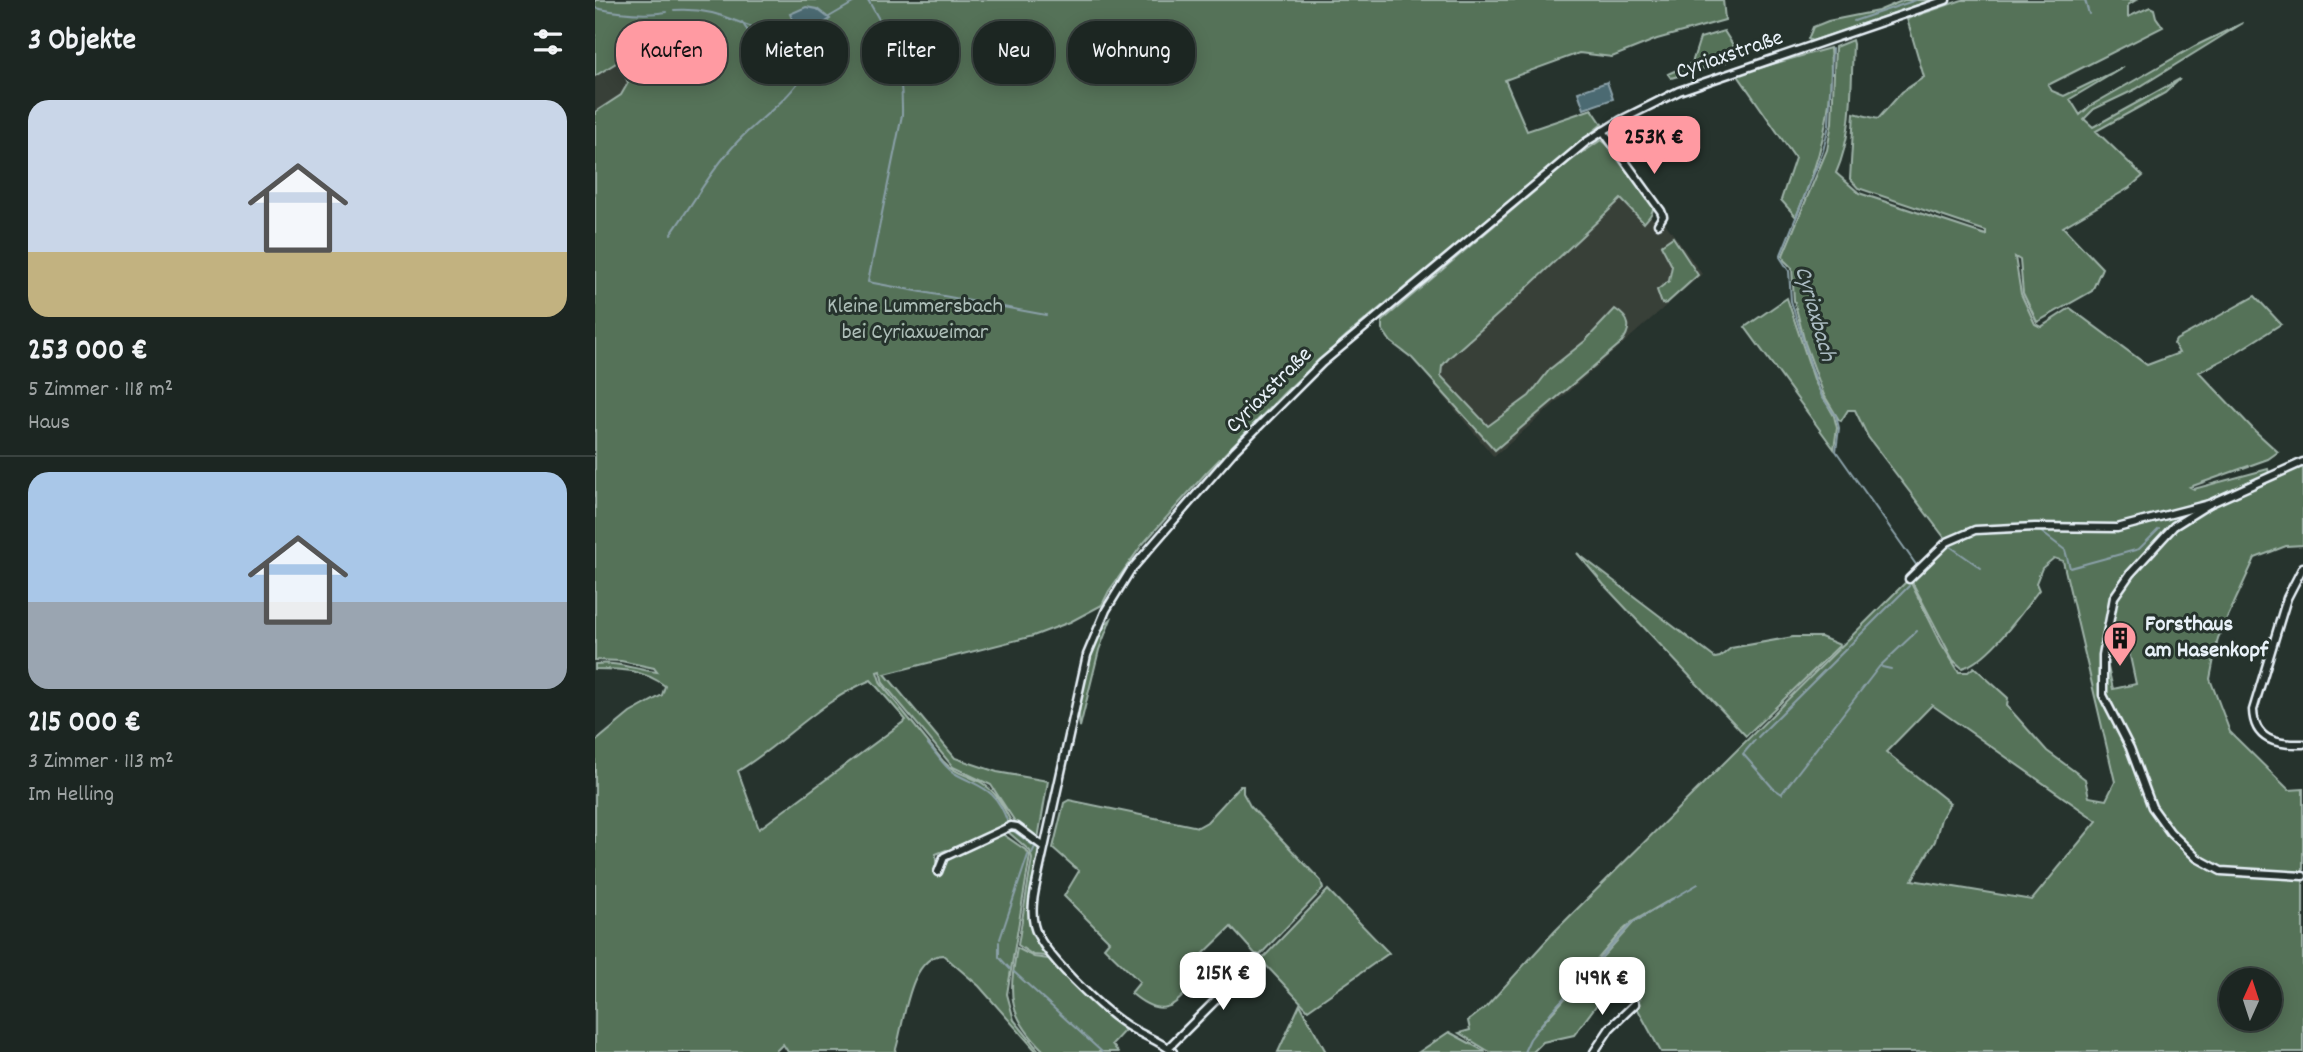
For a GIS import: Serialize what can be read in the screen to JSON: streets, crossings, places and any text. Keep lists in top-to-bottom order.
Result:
{
  "streets": {
    "street": ["Cyriaxstraße"]
  },
  "water": ["Cyriaxbach"],
  "parks": ["Kleine Lummersbach bei Cyriaxweimar"],
  "places": {
    "building": ["Forsthaus am Hasenkopf"]
  },
  "north": "top",
  "page": {
    "heading": "3 Objekte",
    "chip": [
      "Kaufen",
      "Mieten",
      "Filter",
      "Neu",
      "Wohnung"
    ],
    "list": [
      {
        "name": "253 000 €",
        "note": "5 Zimmer · 118 m² · Haus"
      },
      {
        "name": "215 000 €",
        "note": "3 Zimmer · 113 m² · Im Helling"
      }
    ],
    "price": ["253K €", "215K €", "149K €"]
  }
}
